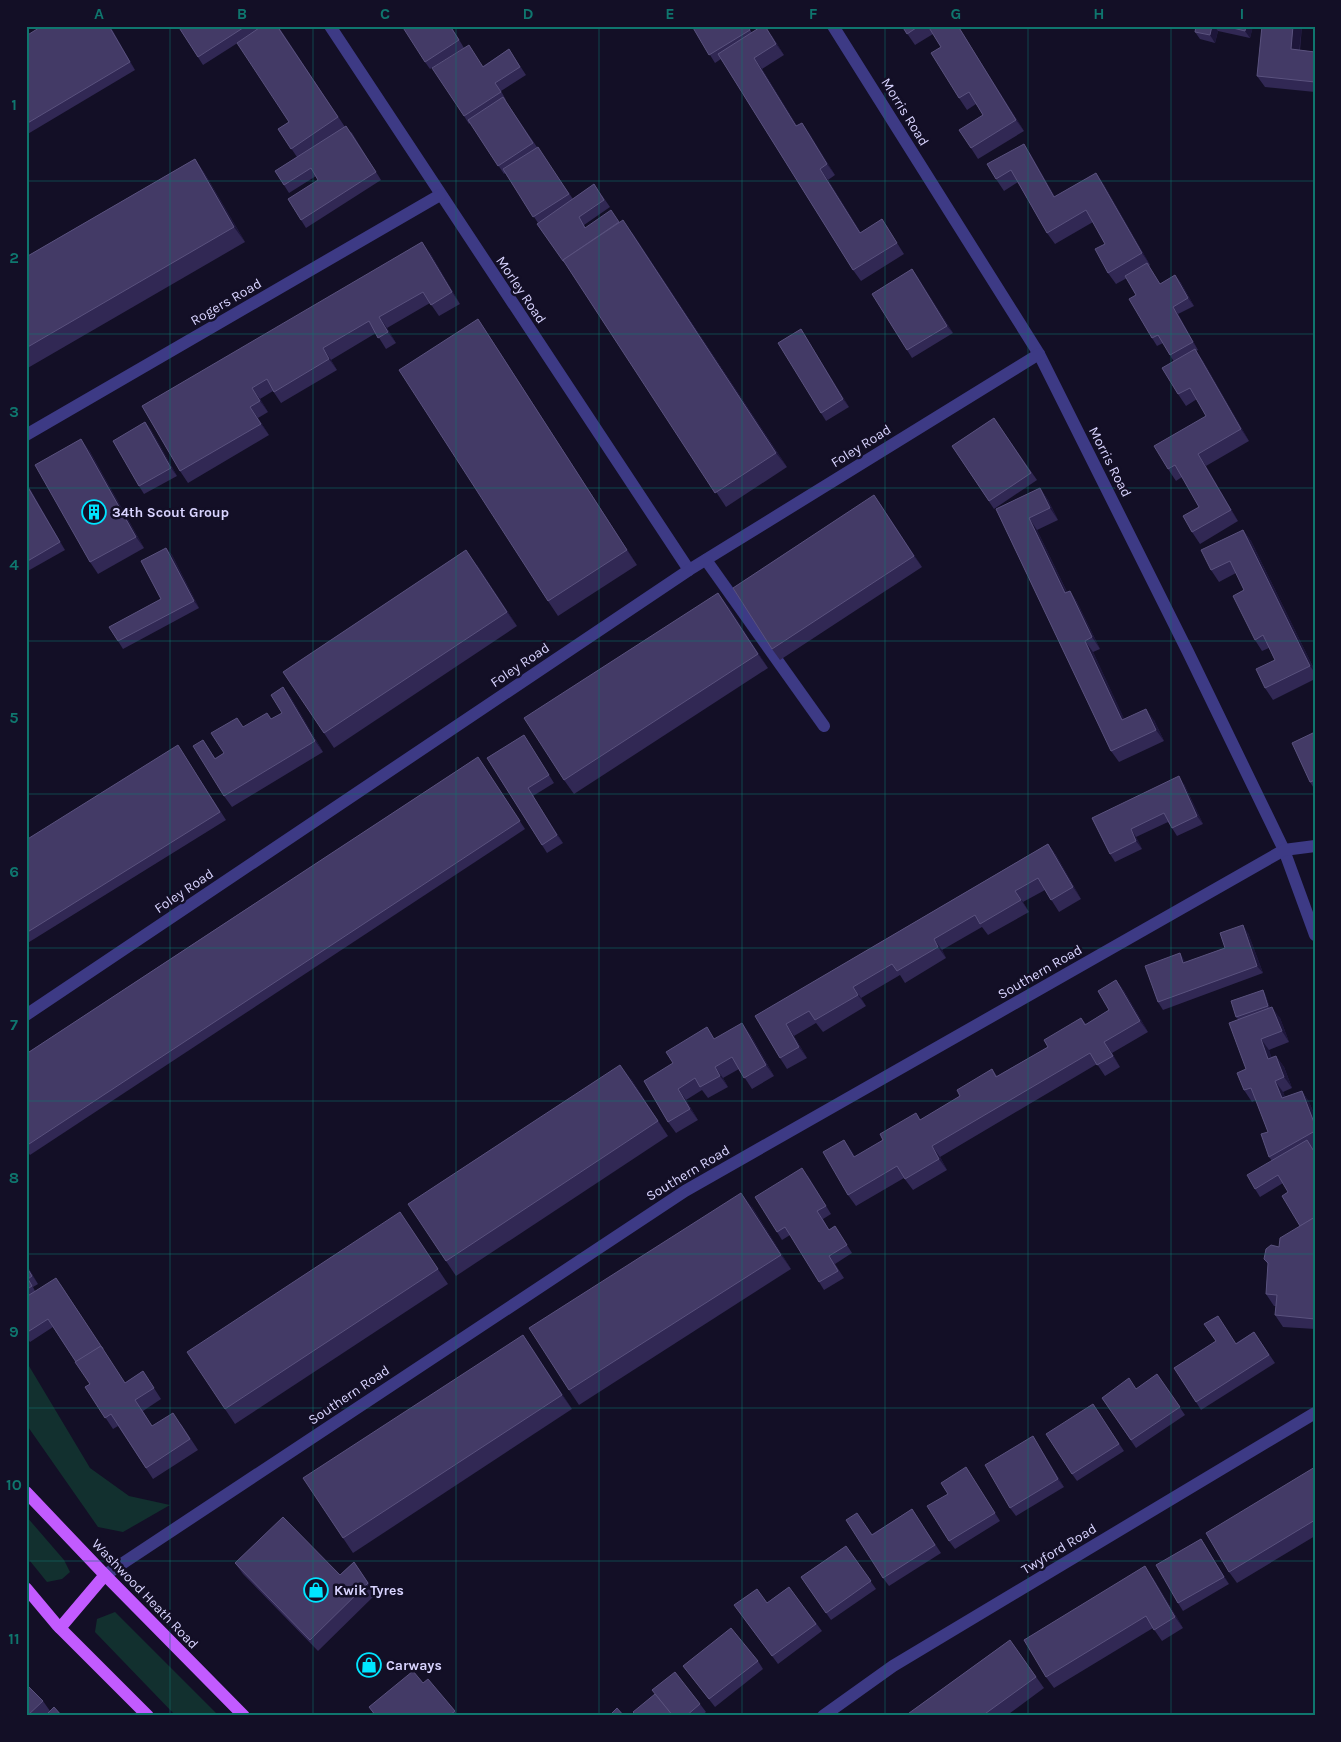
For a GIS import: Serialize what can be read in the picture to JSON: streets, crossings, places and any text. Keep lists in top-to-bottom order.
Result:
{
  "streets": {
    "main road": ["Washwood Heath Road"],
    "street": [
      "Morris Road",
      "Morley Road",
      "Rogers Road",
      "Foley Road",
      "Southern Road",
      "Twyford Road"
    ]
  },
  "crossings": [
    ["Morris Road", "Foley Road"],
    ["Morris Road", "Southern Road"],
    ["Morley Road", "Rogers Road"],
    ["Morley Road", "Foley Road"],
    ["Southern Road", "Washwood Heath Road"]
  ],
  "places": {
    "building": ["34th Scout Group"],
    "shop": ["Kwik Tyres", "Carways"]
  },
  "grid": {
    "columns": [
      "A",
      "B",
      "C",
      "D",
      "E",
      "F",
      "G",
      "H",
      "I"
    ],
    "rows": [
      "1",
      "2",
      "3",
      "4",
      "5",
      "6",
      "7",
      "8",
      "9",
      "10",
      "11"
    ]
  }
}
